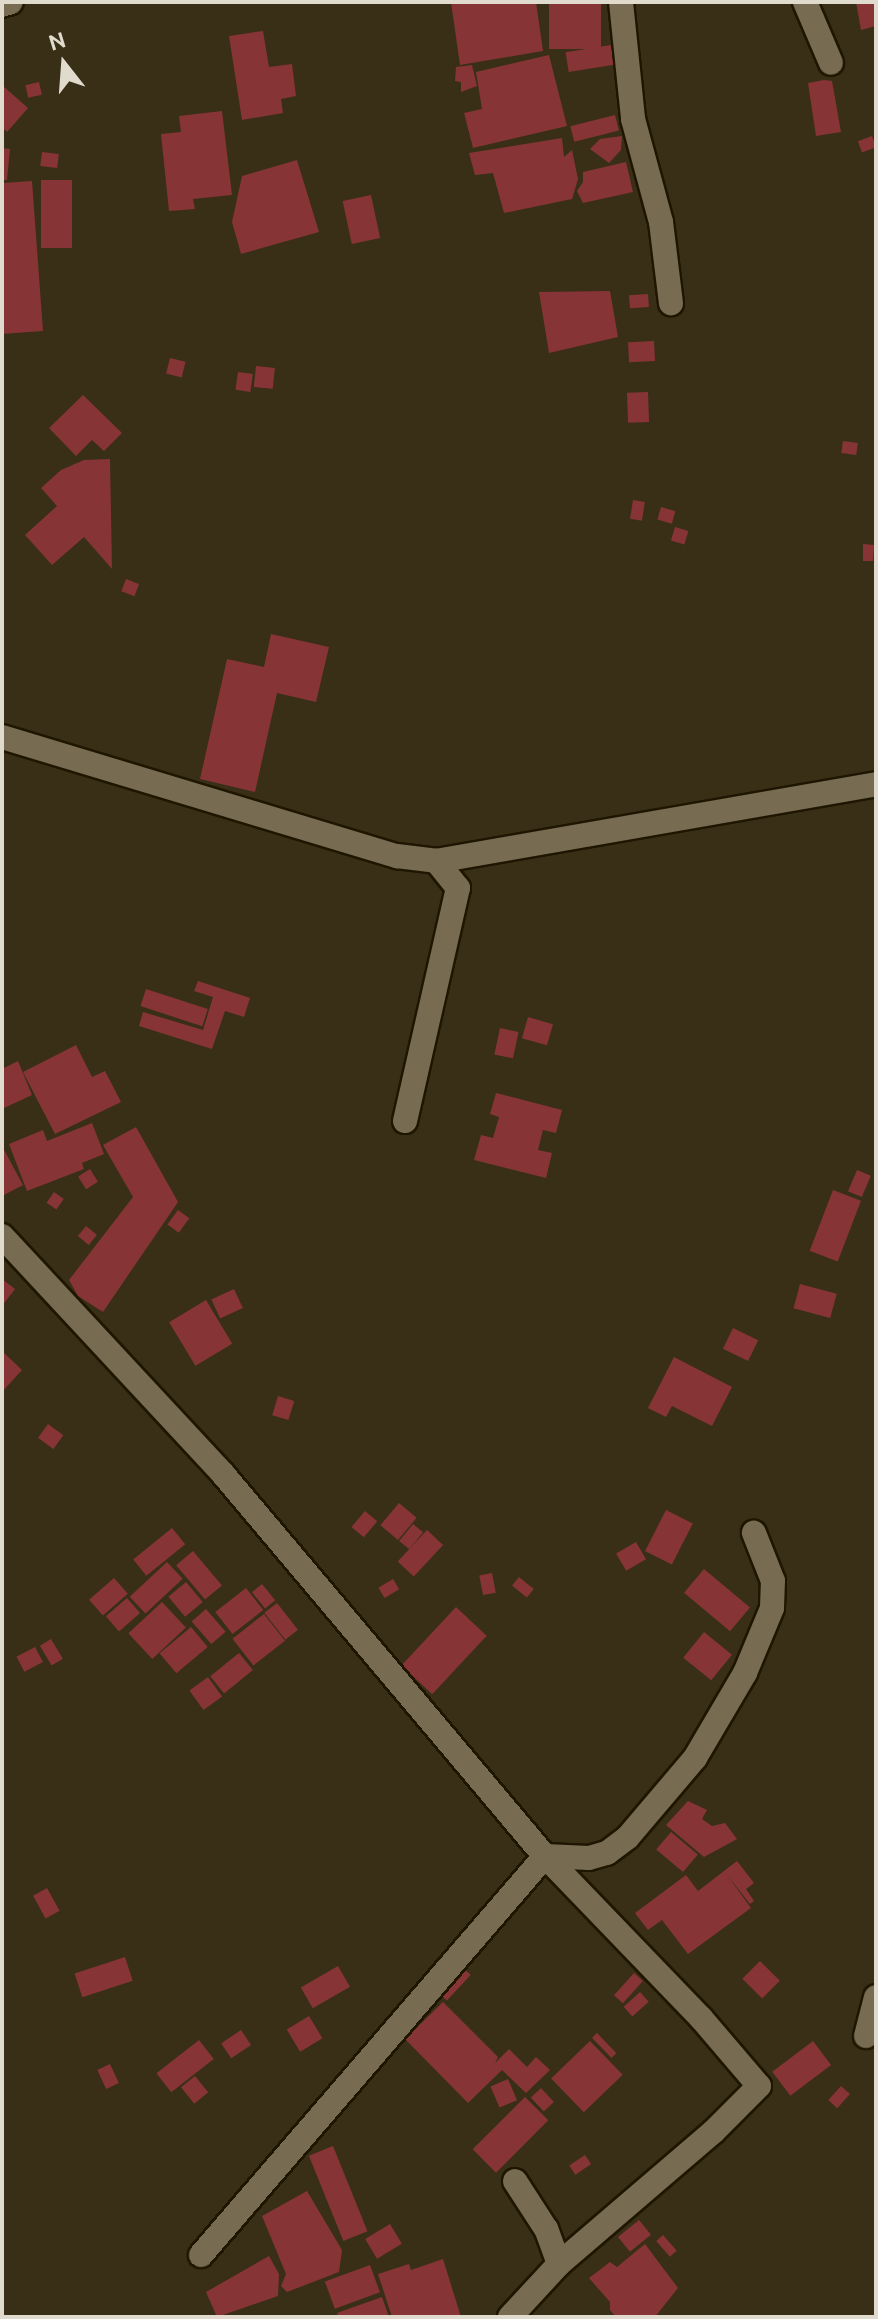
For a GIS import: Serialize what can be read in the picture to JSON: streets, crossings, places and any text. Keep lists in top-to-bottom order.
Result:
{
  "north": "top"
}
